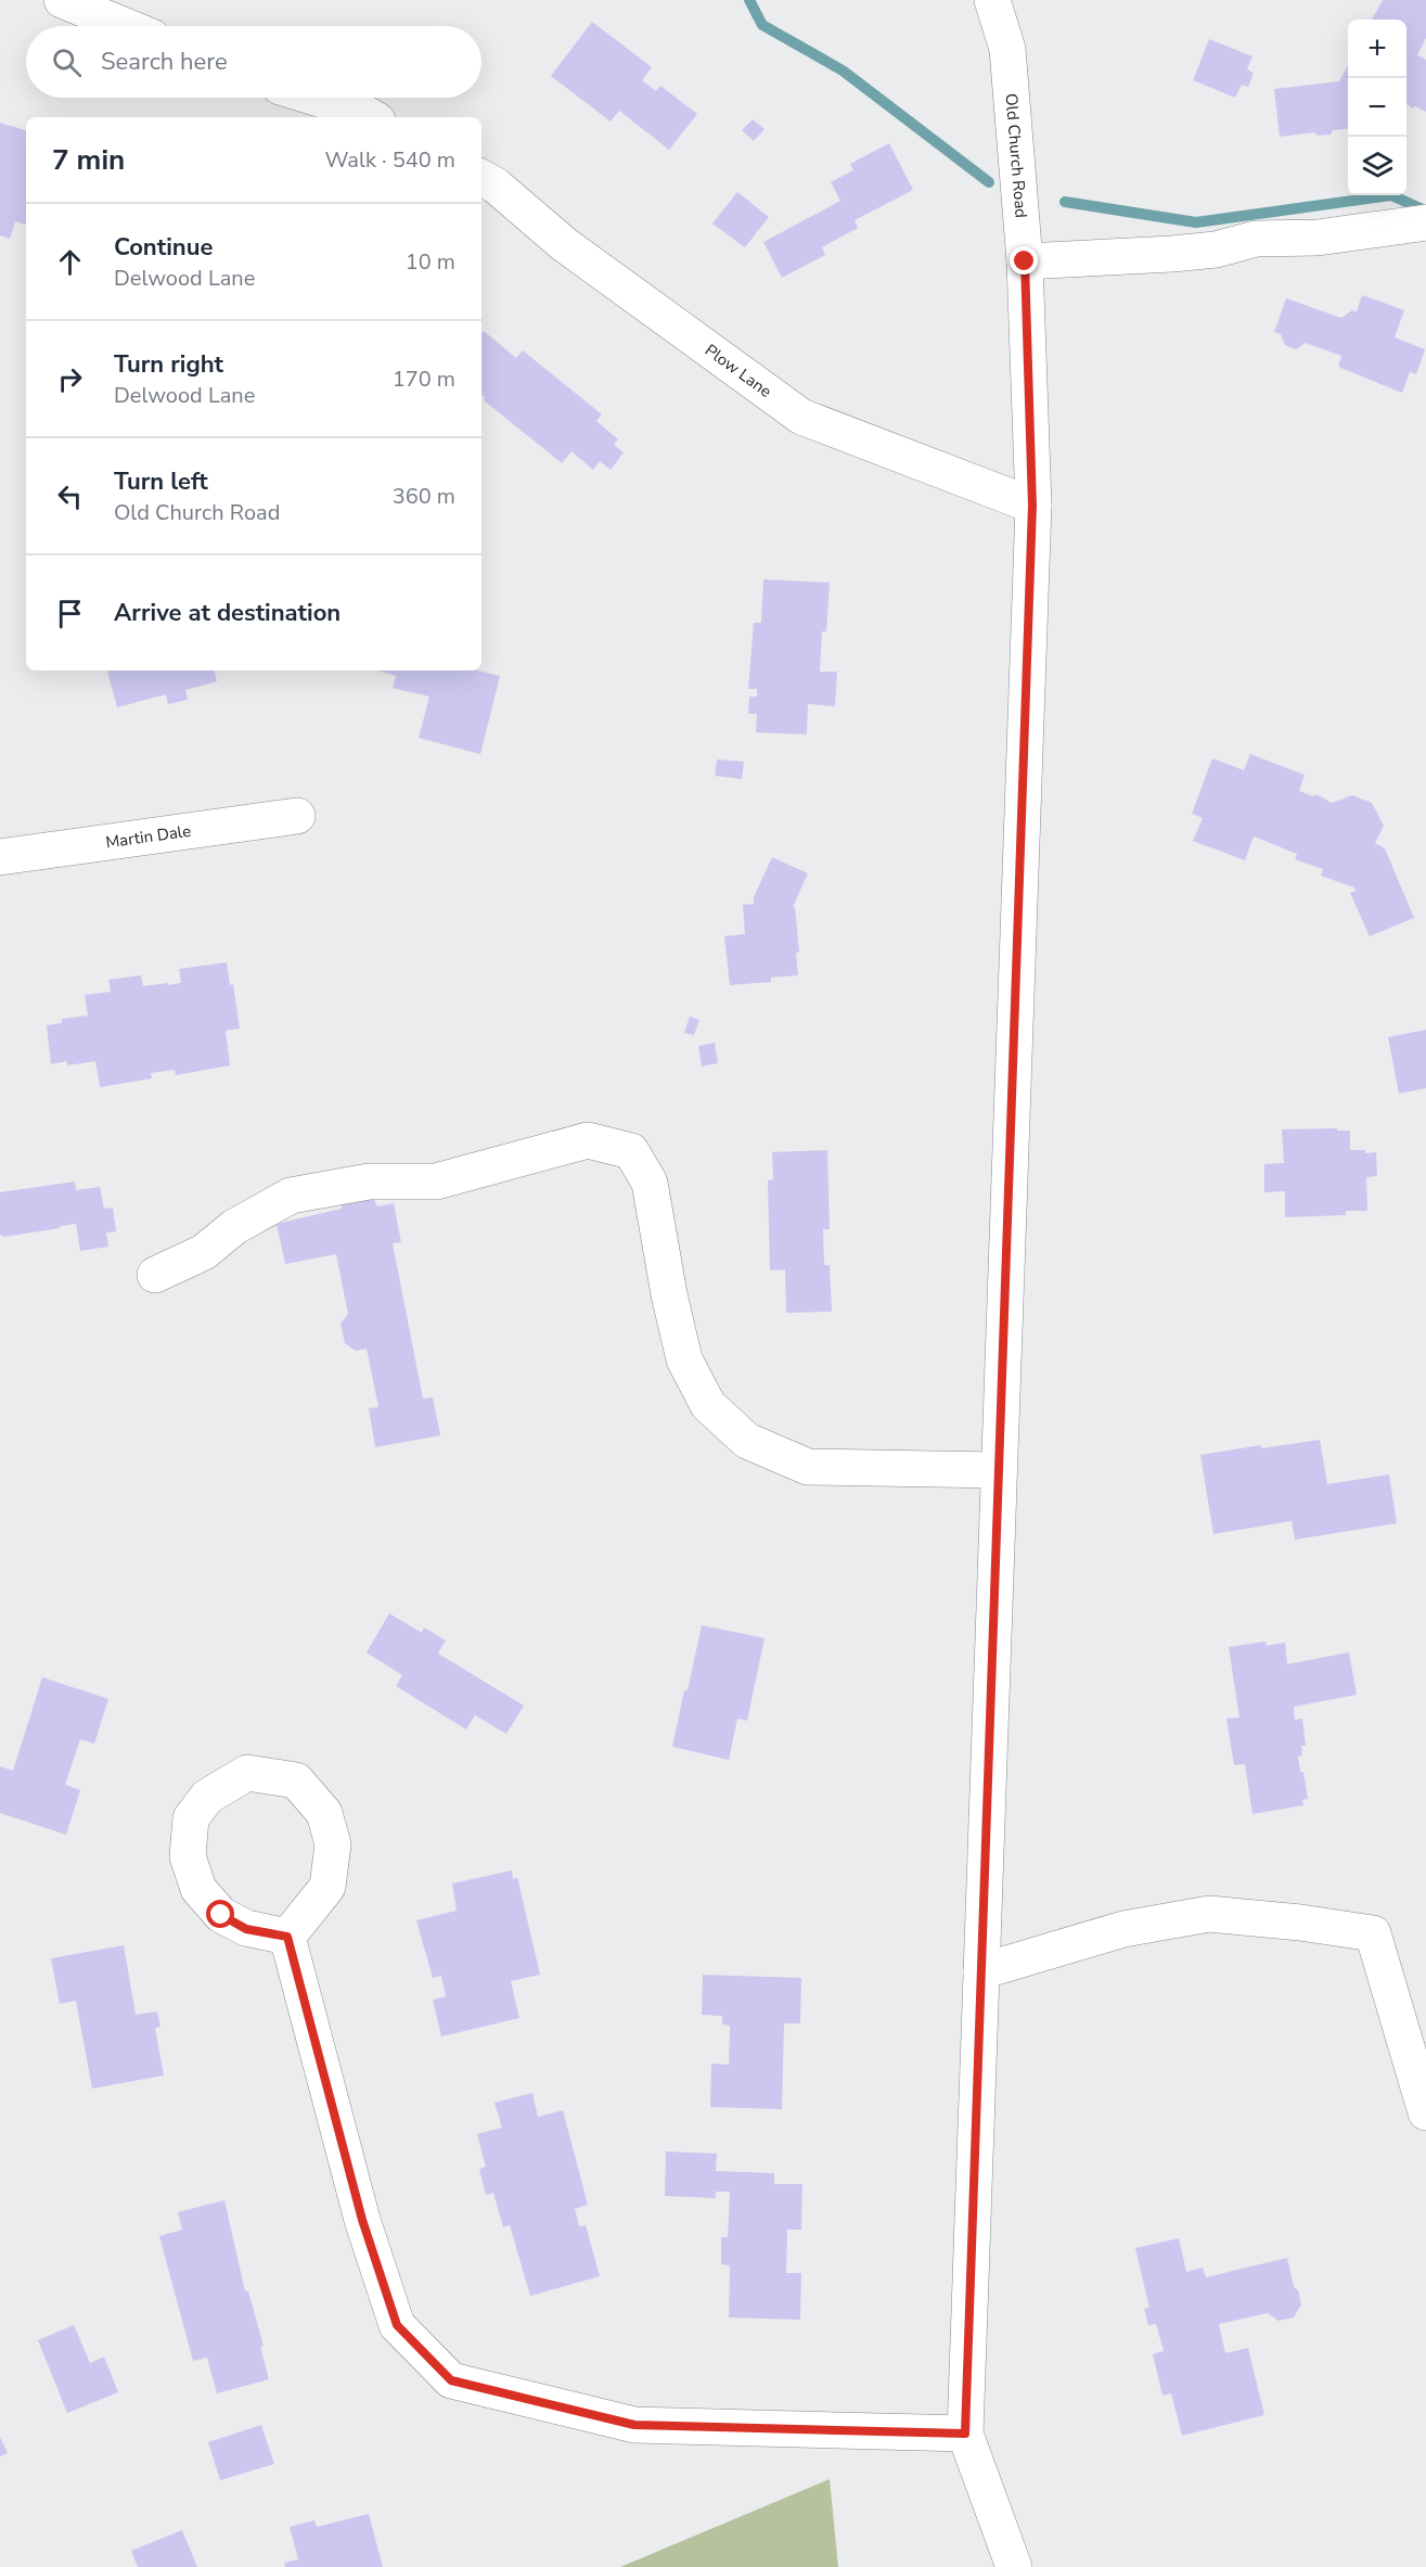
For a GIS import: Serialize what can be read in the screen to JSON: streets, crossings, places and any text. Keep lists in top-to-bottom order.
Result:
{
  "streets": {
    "street": ["Old Church Road", "Plow Lane", "Martin Dale"]
  },
  "crossings": [
    ["Old Church Road", "Plow Lane"]
  ],
  "page": {
    "map_buttons": ["+", "−"],
    "search": "Search here",
    "heading": ["7 min", "Walk · 540 m"],
    "list": [
      ["Continue", "Delwood Lane", "10 m"],
      ["Turn right", "Delwood Lane", "170 m"],
      ["Turn left", "Old Church Road", "360 m"],
      "Arrive at destination"
    ]
  }
}
